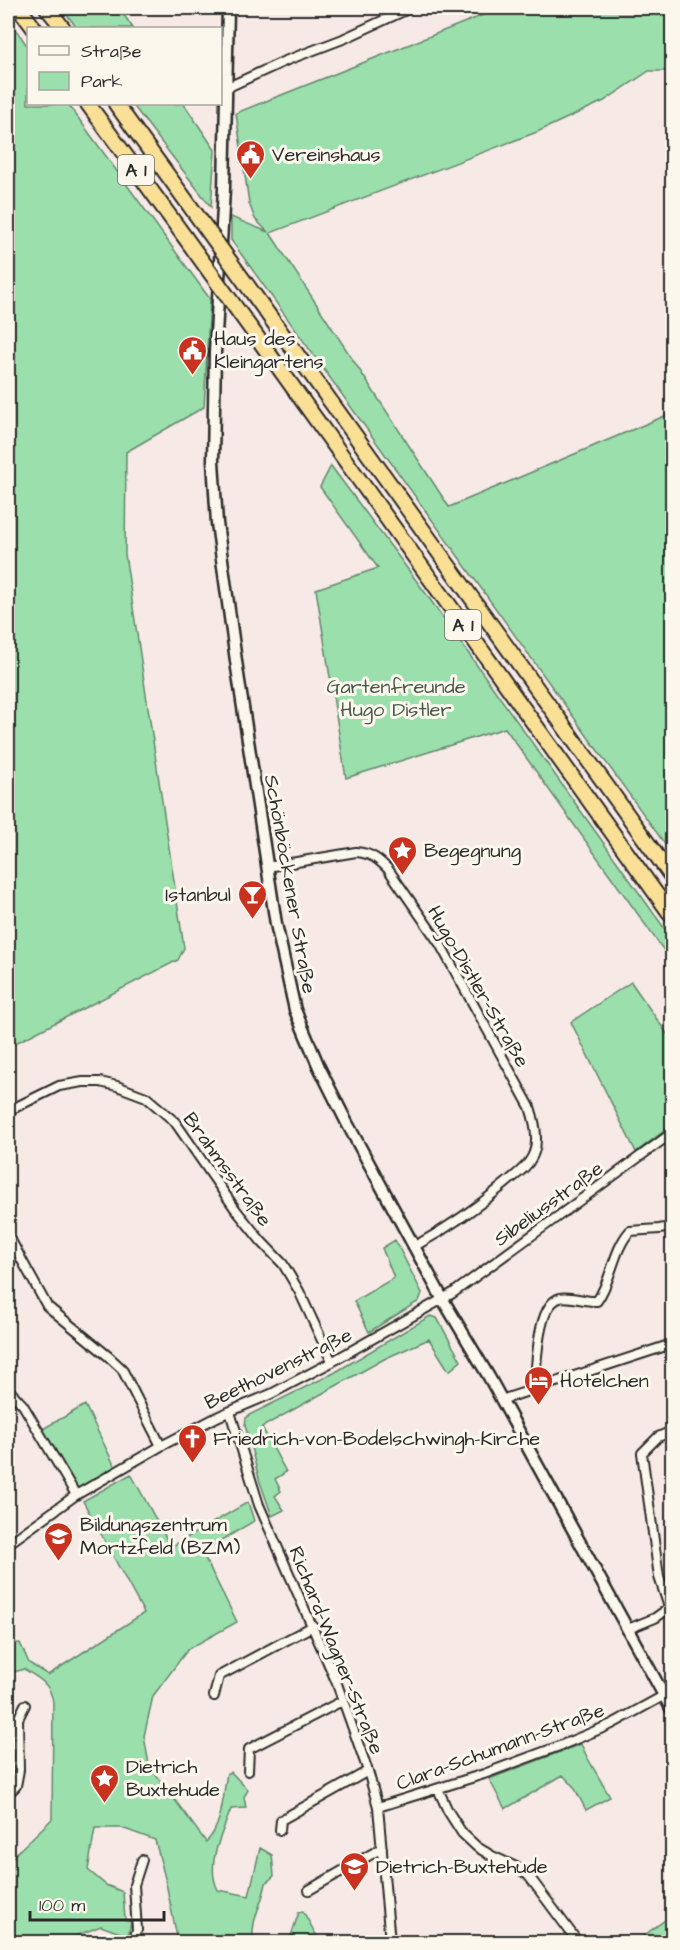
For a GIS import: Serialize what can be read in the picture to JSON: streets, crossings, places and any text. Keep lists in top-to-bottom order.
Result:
{
  "streets": {
    "highway": ["A 1"],
    "main road": ["Schönböckener Straße"],
    "street": [
      "Hugo-Distler-Straße",
      "Brahmsstraße",
      "Sibeliusstraße",
      "Beethovenstraße",
      "Richard-Wagner-Straße",
      "Clara-Schumann-Straße"
    ]
  },
  "crossings": [
    ["Schönböckener Straße", "Hugo-Distler-Straße"],
    ["Schönböckener Straße", "Sibeliusstraße"],
    ["Schönböckener Straße", "Beethovenstraße"],
    ["Schönböckener Straße", "Clara-Schumann-Straße"],
    ["Brahmsstraße", "Beethovenstraße"],
    ["Sibeliusstraße", "Beethovenstraße"],
    ["Beethovenstraße", "Richard-Wagner-Straße"],
    ["Richard-Wagner-Straße", "Clara-Schumann-Straße"]
  ],
  "parks": ["Gartenfreunde Hugo Distler"],
  "places": {
    "public building": ["Vereinshaus", "Haus des Kleingartens"],
    "place": ["Begegnung", "Dietrich Buxtehude"],
    "bar": ["Istanbul"],
    "hotel": ["Hotelchen"],
    "church": ["Friedrich-von-Bodelschwingh-Kirche"],
    "school or university": ["Bildungszentrum Mortzfeld (BZM)", "Dietrich-Buxtehude"]
  },
  "legend": ["Straße", "Park"],
  "scale_bar": "100 m"
}
